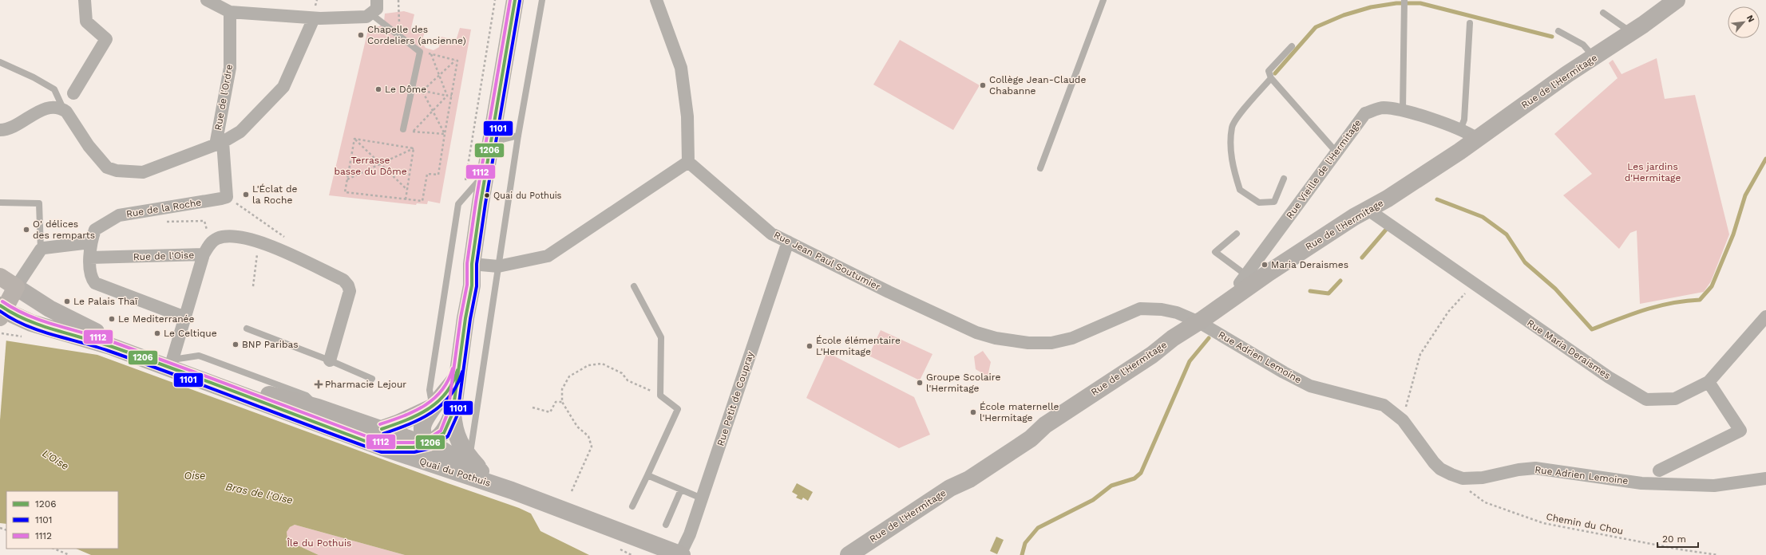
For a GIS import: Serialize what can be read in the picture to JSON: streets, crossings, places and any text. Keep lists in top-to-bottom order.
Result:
{
  "streets": {
    "main road": ["Rue de l'Hermitage", "Quai du Pothuis"],
    "street": [
      "Rue de l'Ordre",
      "Rue Vieille de l'Hermitage",
      "Rue de la Roche",
      "Rue de l'Oise",
      "Rue Jean Paul Soutumier",
      "Rue Maria Deraismes",
      "Rue Adrien Lemoine",
      "Rue Petit de Coupray"
    ],
    "path": ["Chemin du Chou"]
  },
  "crossings": [
    ["Rue de l'Hermitage", "Rue Vieille de l'Hermitage"],
    ["Rue de l'Hermitage", "Rue Jean Paul Soutumier"],
    ["Rue de l'Hermitage", "Rue Maria Deraismes"],
    ["Rue de l'Hermitage", "Rue Adrien Lemoine"],
    ["Rue de l'Ordre", "Rue de la Roche"],
    ["Rue de l'Oise", "Quai du Pothuis"],
    ["Rue Jean Paul Soutumier", "Rue Adrien Lemoine"],
    ["Rue Jean Paul Soutumier", "Rue Petit de Coupray"],
    ["Rue Adrien Lemoine", "Chemin du Chou"],
    ["Rue Petit de Coupray", "Quai du Pothuis"]
  ],
  "water": ["L'Oise", "Oise", "Bras de l'Oise"],
  "parks": ["Terrasse basse du Dôme", "Les jardins d'Hermitage", "Île du Pothuis"],
  "places": {
    "other": [
      "Chapelle des Cordeliers (ancienne)",
      "Collège Jean-Claude Chabanne",
      "Le Dôme",
      "L'Éclat de la Roche",
      "Quai du Pothuis",
      "O' délices des remparts",
      "Maria Deraismes",
      "Le Palais Thaï",
      "Le Mediterranée",
      "Le Celtique",
      "BNP Paribas",
      "École élémentaire L'Hermitage",
      "Groupe Scolaire l'Hermitage",
      "École maternelle l'Hermitage"
    ],
    "health": ["Pharmacie Lejour"]
  },
  "lines": ["transit line 1206", "transit line 1112", "transit line 1101"],
  "legend": ["1206", "1101", "1112"],
  "scale_bar": "20 m",
  "north": "top right"
}
